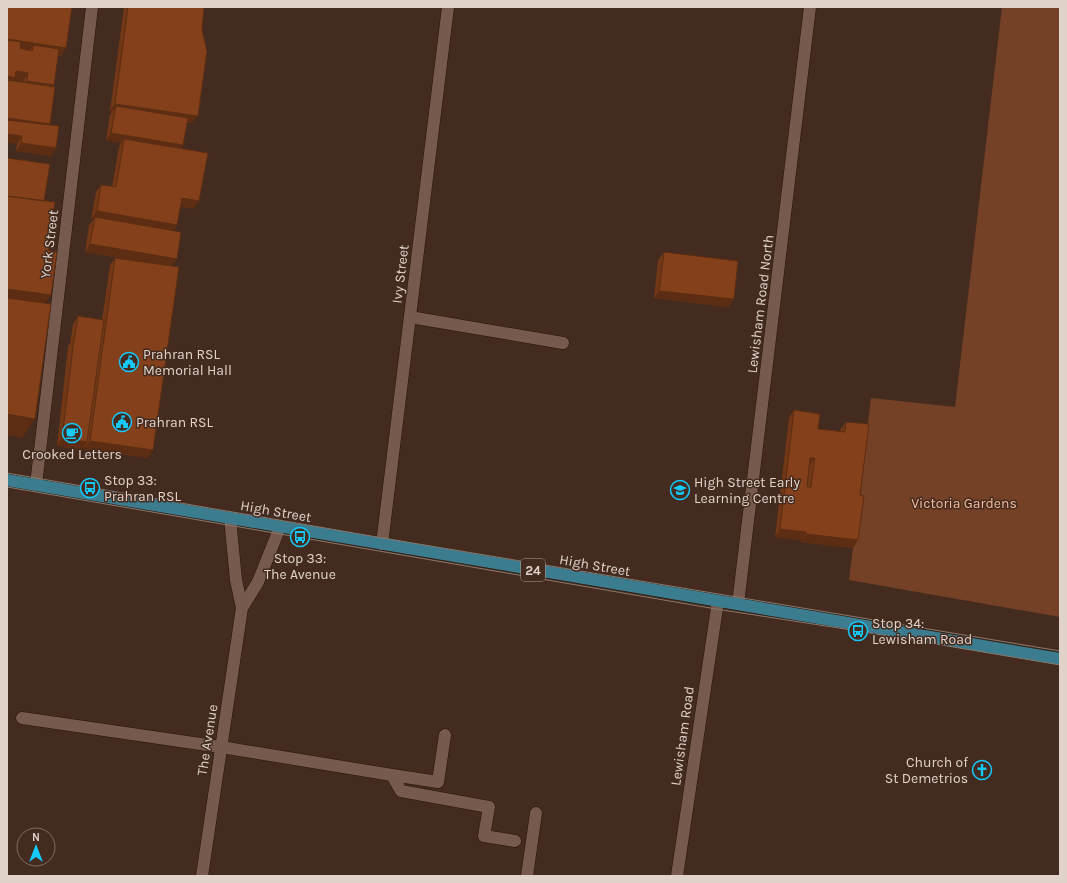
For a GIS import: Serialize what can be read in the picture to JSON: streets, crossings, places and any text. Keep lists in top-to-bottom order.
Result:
{
  "streets": {
    "main road": ["High Street", "24"],
    "street": [
      "York Street",
      "Ivy Street",
      "Lewisham Road North",
      "Lewisham Road",
      "The Avenue"
    ]
  },
  "crossings": [
    ["York Street", "High Street"],
    ["Ivy Street", "High Street"],
    ["Lewisham Road North", "High Street"],
    ["High Street", "Lewisham Road"],
    ["High Street", "The Avenue"]
  ],
  "parks": ["Victoria Gardens"],
  "places": {
    "public building": ["Prahran RSL Memorial Hall", "Prahran RSL"],
    "cafe": ["Crooked Letters"],
    "bus stop": ["Stop 33: Prahran RSL", "Stop 33: The Avenue", "Stop 34: Lewisham Road"],
    "school or university": ["High Street Early Learning Centre"],
    "church": ["Church of St Demetrios"]
  },
  "north": "top"
}
